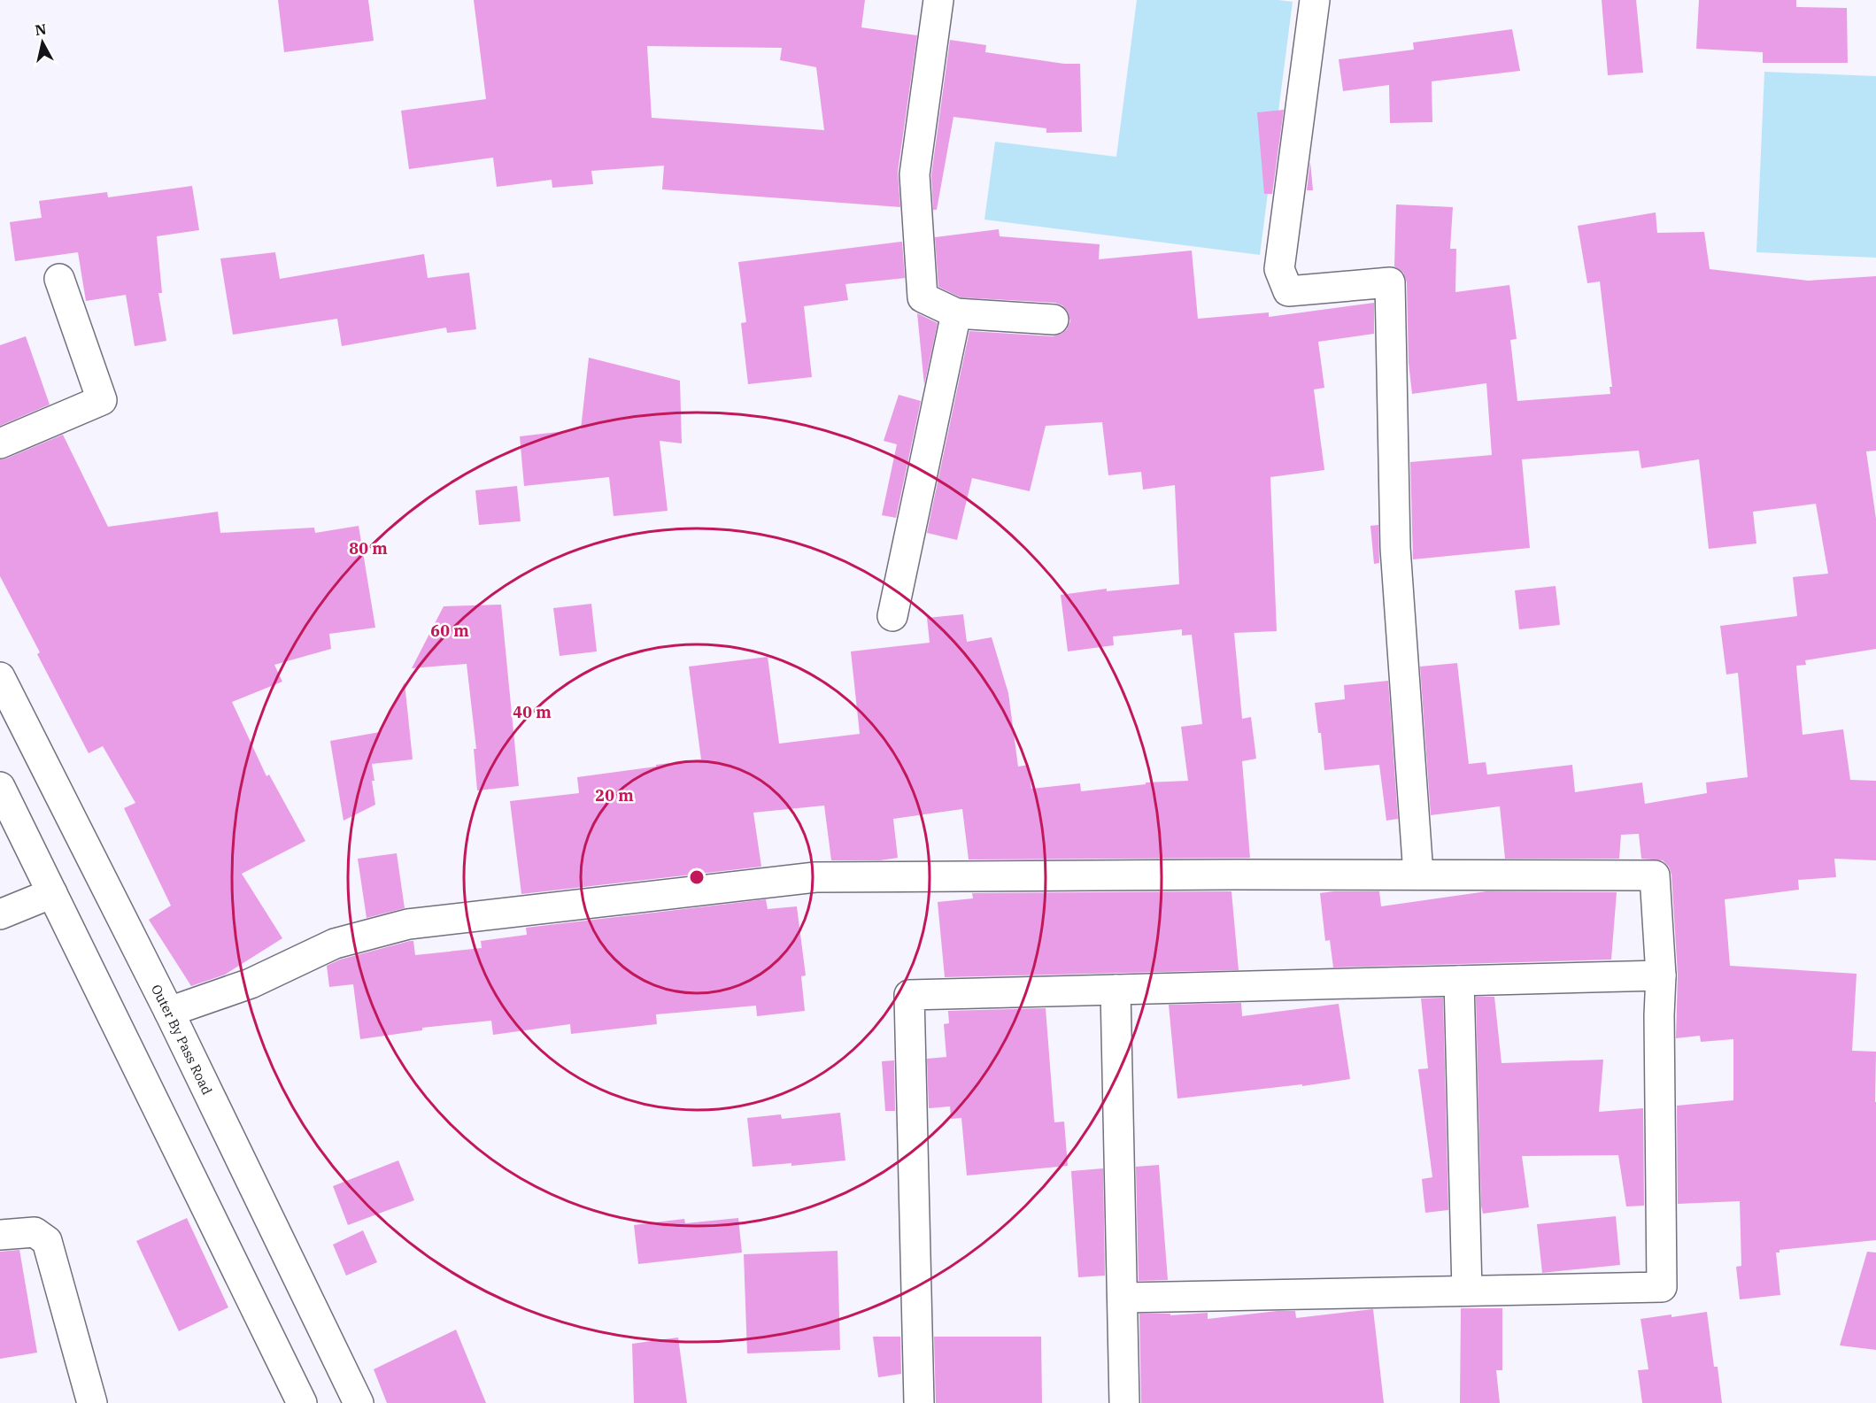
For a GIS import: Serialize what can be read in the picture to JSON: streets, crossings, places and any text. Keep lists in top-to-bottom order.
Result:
{
  "streets": {
    "street": ["Outer By Pass Road"]
  },
  "north": "top",
  "rings": [
    "80 m",
    "60 m",
    "40 m",
    "20 m"
  ]
}
